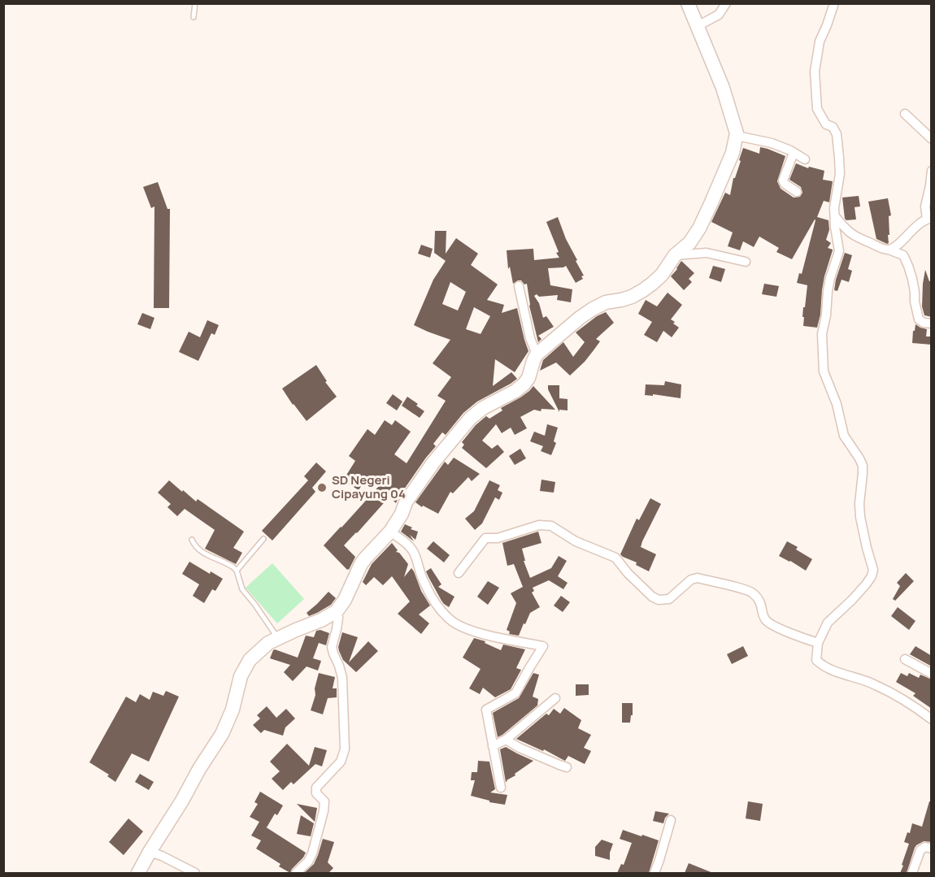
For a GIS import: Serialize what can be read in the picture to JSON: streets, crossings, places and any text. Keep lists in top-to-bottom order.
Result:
{
  "places": ["SD Negeri Cipayung 04"]
}
